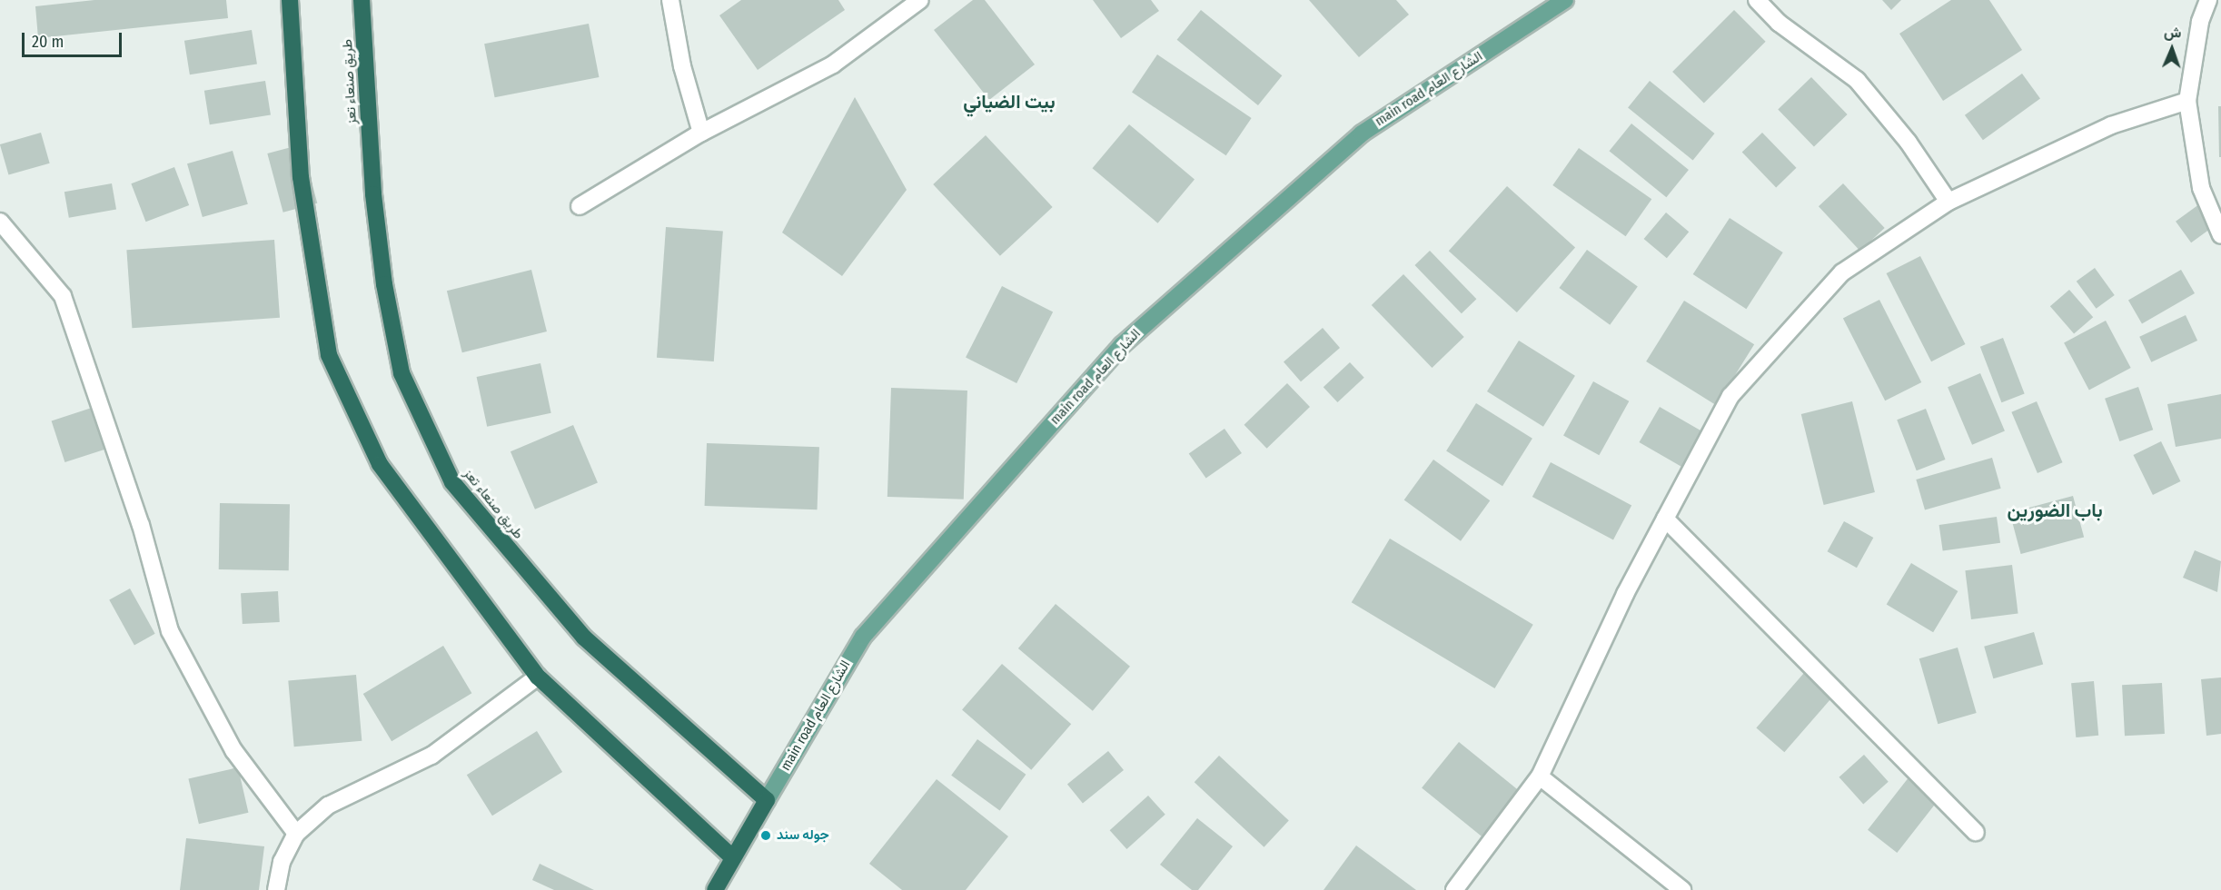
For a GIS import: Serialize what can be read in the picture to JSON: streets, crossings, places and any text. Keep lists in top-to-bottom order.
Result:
{
  "streets": {
    "highway": ["طريق صنعاء تعز"],
    "main road": ["main road الشارع العام"]
  },
  "crossings": [
    ["طريق صنعاء تعز", "main road الشارع العام"]
  ],
  "districts": ["بيت الضياني", "باب الضورين"],
  "places": ["جوله سند"],
  "scale_bar": "20 m",
  "north": "top"
}
